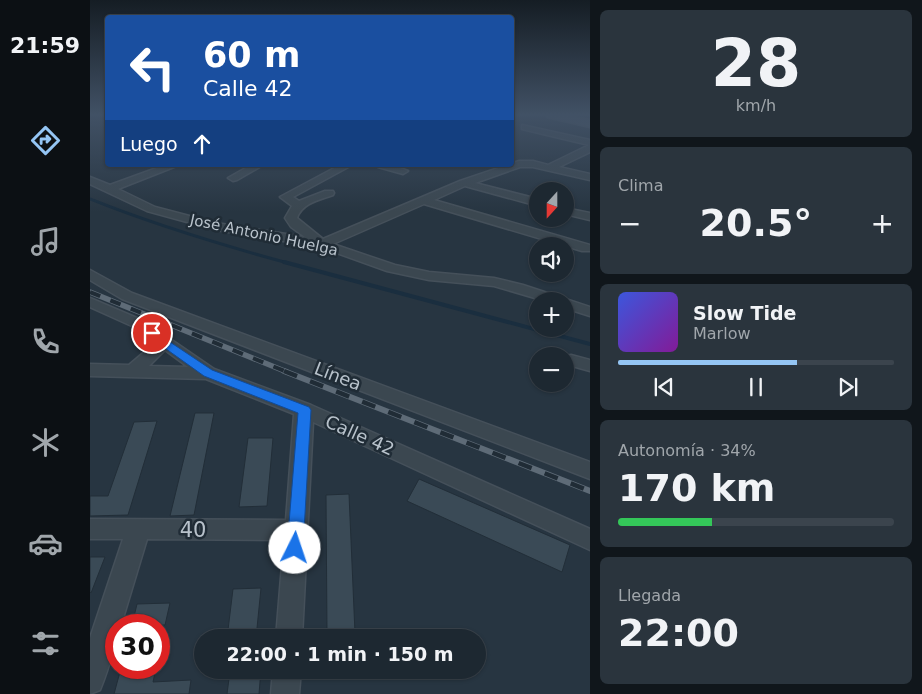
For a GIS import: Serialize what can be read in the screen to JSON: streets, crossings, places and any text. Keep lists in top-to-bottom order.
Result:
{
  "streets": {
    "street": [
      "José Antonio Huelga",
      "Línea",
      "Calle 42",
      "40"
    ]
  },
  "north": "bottom",
  "page": {
    "tabs": "21:59",
    "tile": [
      ["28", "km/h"],
      "Clima",
      ["Autonomía · 34%", "170 km"],
      ["Llegada", "22:00"]
    ],
    "turn": ["60 m", "Calle 42"],
    "then": "Luego",
    "map_buttons": ["+", "−"],
    "heat": ["−", "20.5°", "+"],
    "song": ["Slow Tide", "Marlow"],
    "limit": "30",
    "trip": "22:00 · 1 min · 150 m"
  }
}
